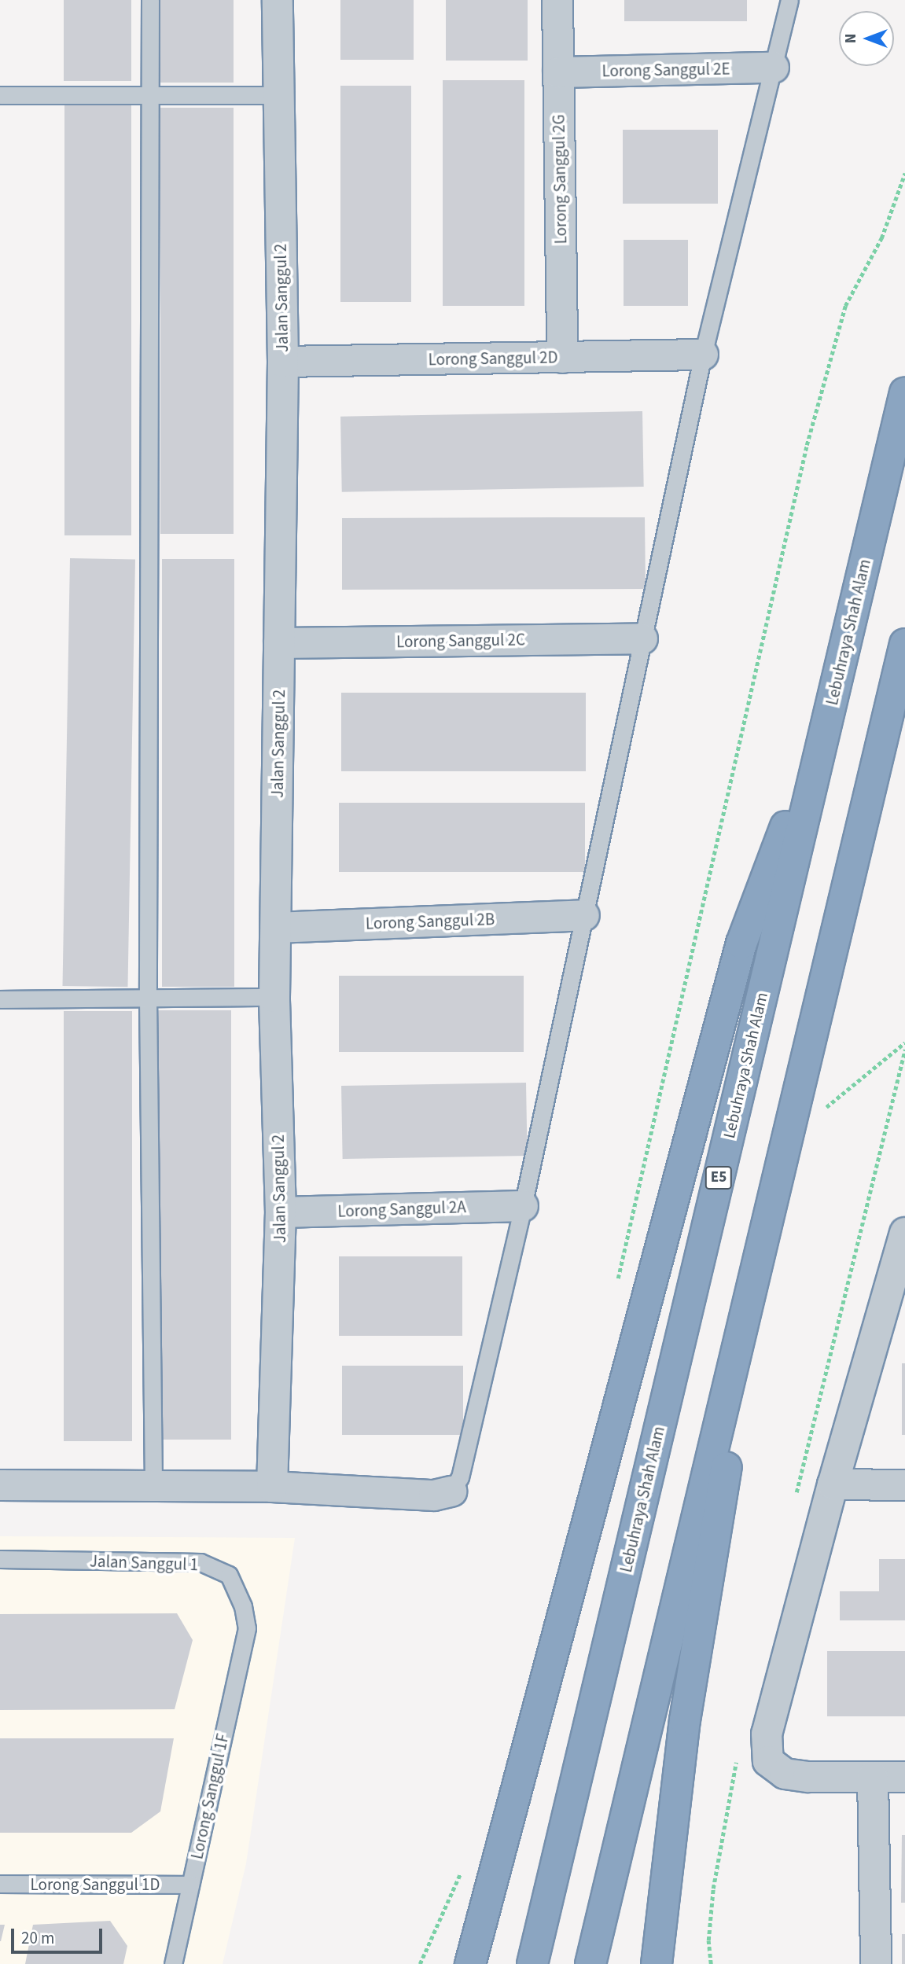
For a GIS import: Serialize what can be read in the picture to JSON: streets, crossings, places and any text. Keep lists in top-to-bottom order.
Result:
{
  "streets": {
    "highway": ["Lebuhraya Shah Alam", "E5"],
    "street": [
      "Lorong Sanggul 2E",
      "Lorong Sanggul 2G",
      "Jalan Sanggul 2",
      "Lorong Sanggul 2D",
      "Lorong Sanggul 2C",
      "Lorong Sanggul 2B",
      "Lorong Sanggul 2A"
    ],
    "lane": ["Jalan Sanggul 1", "Lorong Sanggul 1F", "Lorong Sanggul 1D"]
  },
  "crossings": [
    ["Lorong Sanggul 2E", "Lorong Sanggul 2G"],
    ["Lorong Sanggul 2G", "Lorong Sanggul 2D"],
    ["Jalan Sanggul 2", "Lorong Sanggul 2D"],
    ["Jalan Sanggul 2", "Lorong Sanggul 2C"],
    ["Jalan Sanggul 2", "Lorong Sanggul 2B"],
    ["Jalan Sanggul 2", "Lorong Sanggul 2A"],
    ["Jalan Sanggul 1", "Lorong Sanggul 1F"],
    ["Lorong Sanggul 1F", "Lorong Sanggul 1D"]
  ],
  "scale_bar": "20 m",
  "north": "left"
}
